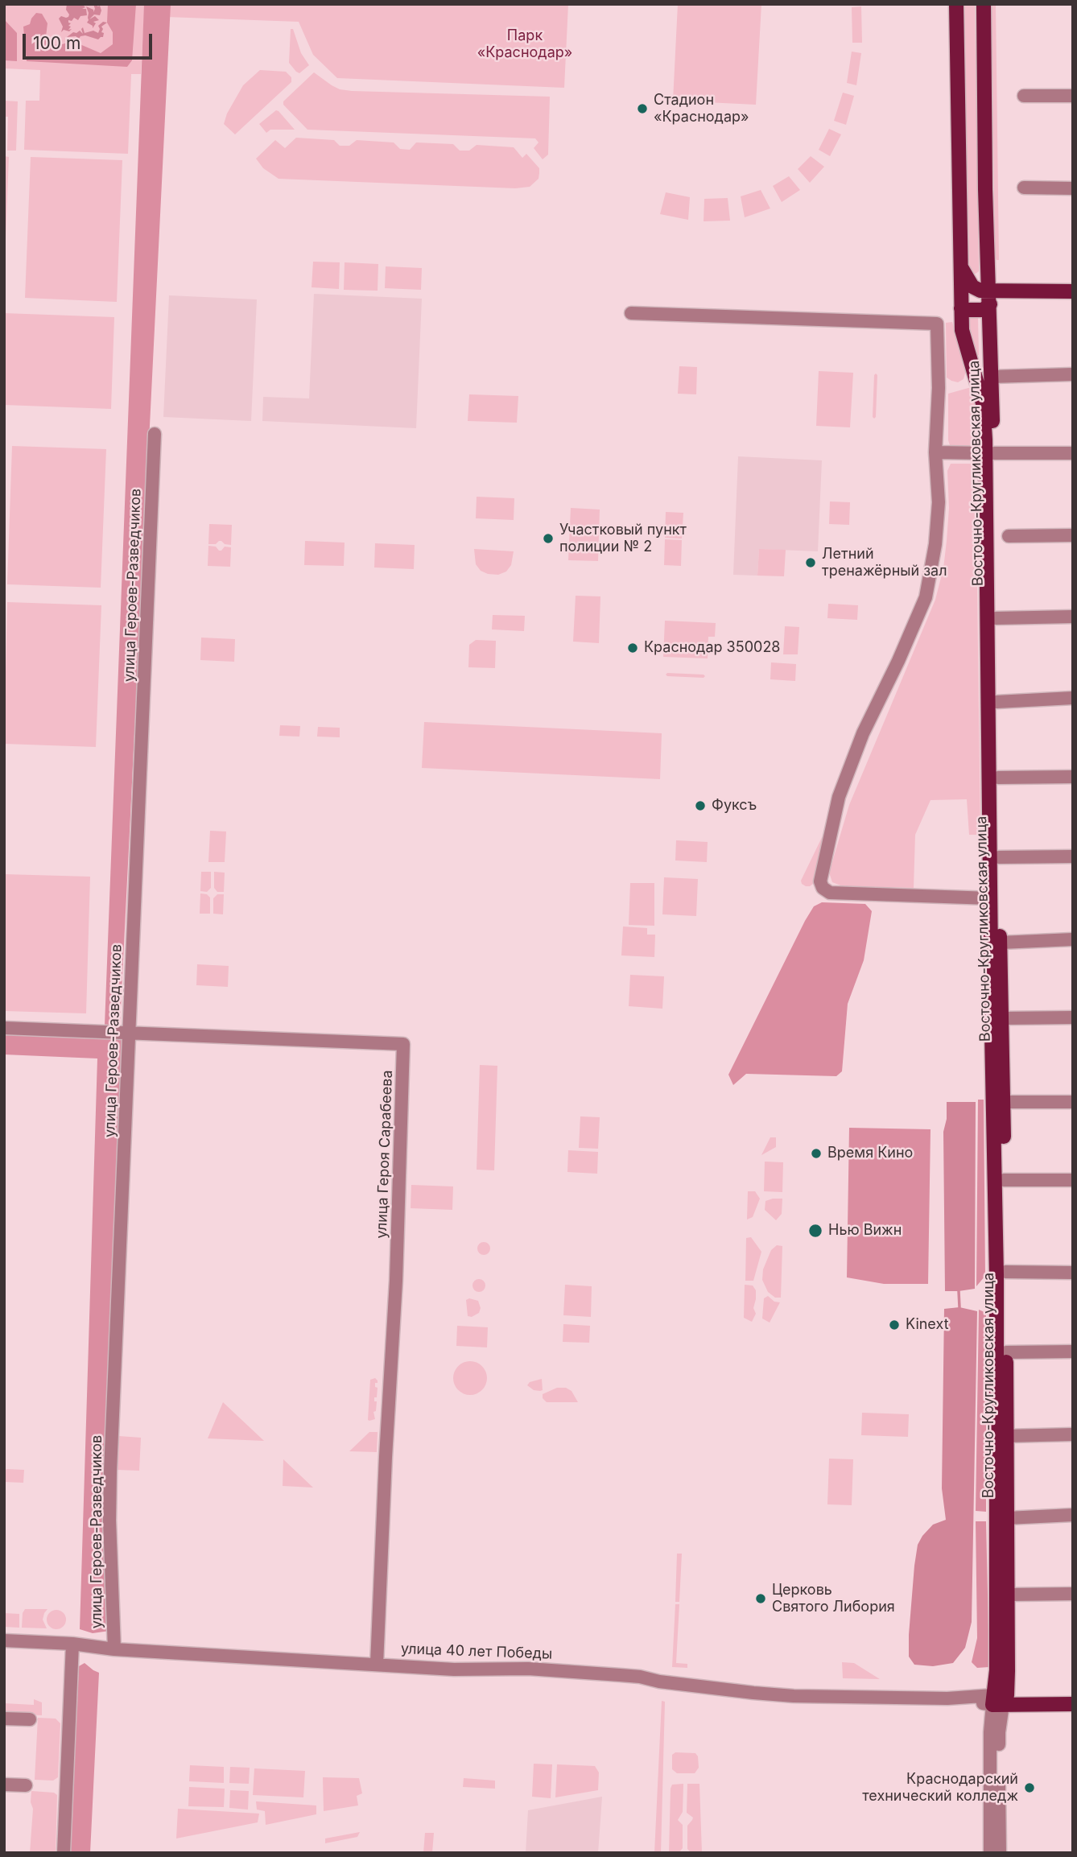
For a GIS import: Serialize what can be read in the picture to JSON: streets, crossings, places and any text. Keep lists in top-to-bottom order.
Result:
{
  "streets": {
    "main road": ["Восточно-Кругликовская улица", "улица 40 лет Победы"],
    "street": ["улица Героев-Разведчиков", "улица Героя Сарабеева"]
  },
  "crossings": [
    ["Восточно-Кругликовская улица", "улица 40 лет Победы"],
    ["улица Героев-Разведчиков", "улица Героя Сарабеева"],
    ["улица Героев-Разведчиков", "улица 40 лет Победы"],
    ["улица Героя Сарабеева", "улица 40 лет Победы"]
  ],
  "parks": ["Парк «Краснодар»"],
  "places": [
    "Стадион «Краснодар»",
    "Участковый пункт полиции № 2",
    "Летний тренажёрный зал",
    "Краснодар 350028",
    "Фуксъ",
    "Время Кино",
    "Нью Вижн",
    "Kinext",
    "Церковь Святого Либория",
    "Краснодарский технический колледж"
  ],
  "scale_bar": "100 m"
}
